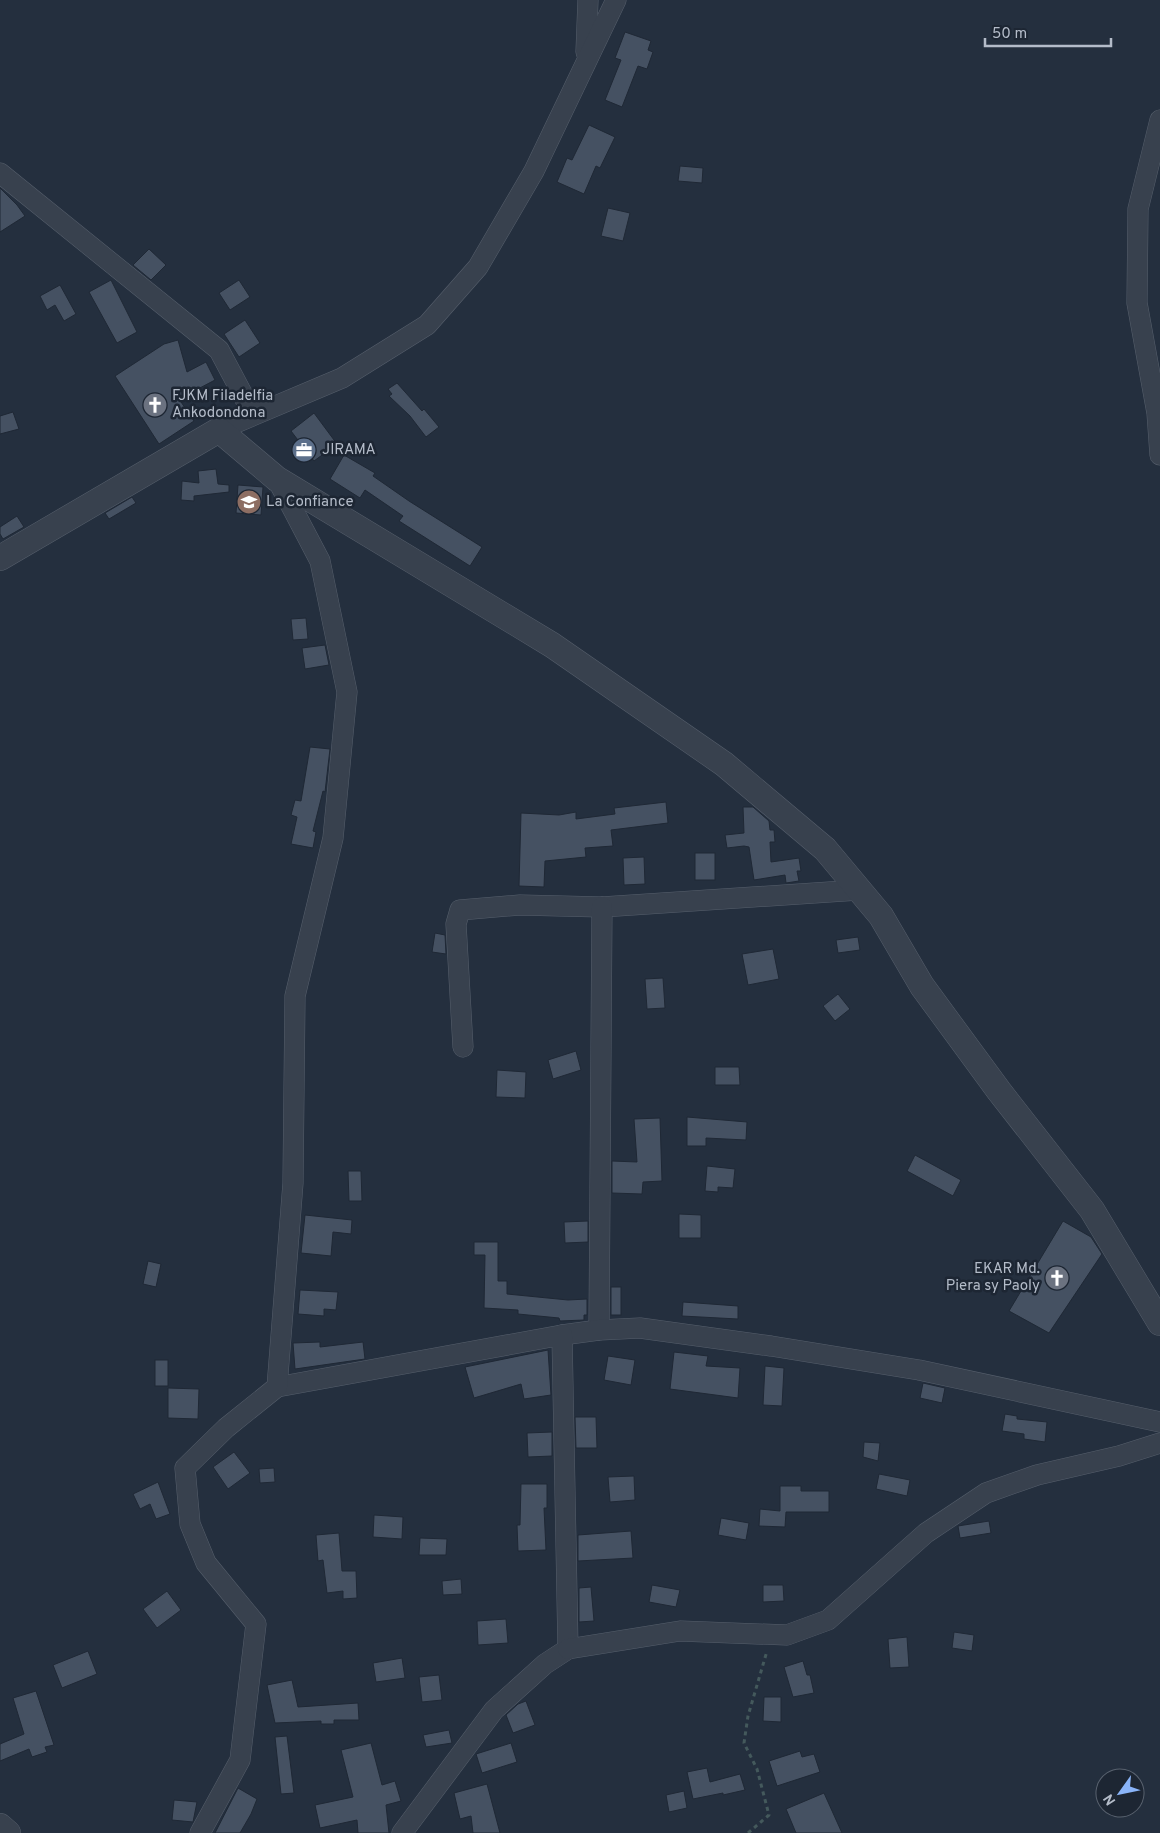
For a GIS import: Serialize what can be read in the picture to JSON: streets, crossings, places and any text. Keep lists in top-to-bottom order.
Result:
{
  "places": {
    "church": ["FJKM Filadelfia Ankodondona", "EKAR Md. Piera sy Paoly"],
    "office": ["JIRAMA"],
    "school or university": ["La Confiance"]
  },
  "scale_bar": "50 m",
  "north": "bottom left"
}
